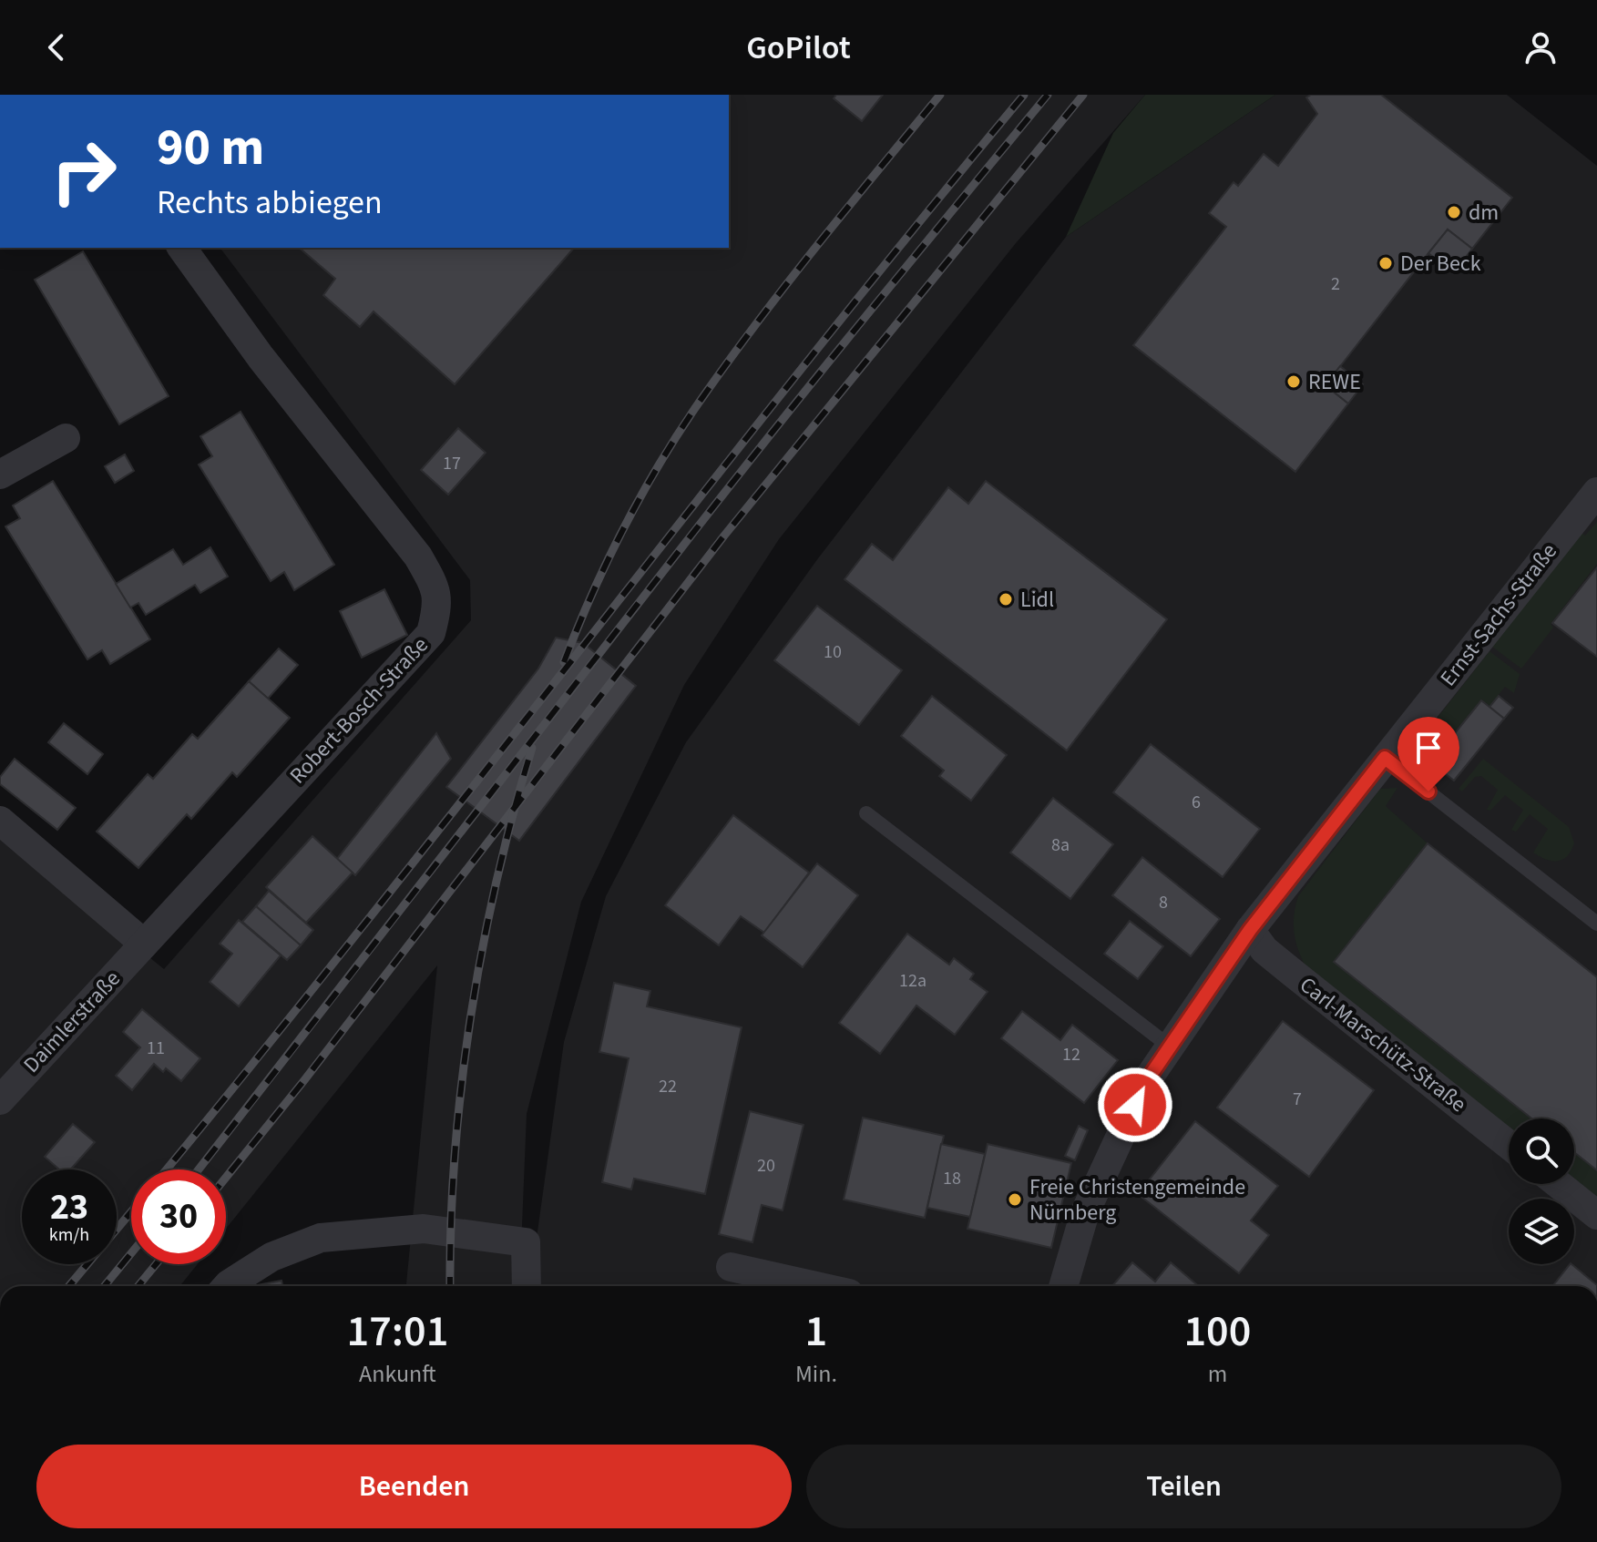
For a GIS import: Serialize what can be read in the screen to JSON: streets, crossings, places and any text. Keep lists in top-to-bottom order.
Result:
{
  "streets": {
    "street": [
      "Ernst-Sachs-Straße",
      "Robert-Bosch-Straße",
      "Daimlerstraße",
      "Carl-Marschütz-Straße"
    ]
  },
  "crossings": [
    ["Ernst-Sachs-Straße", "Carl-Marschütz-Straße"],
    ["Robert-Bosch-Straße", "Daimlerstraße"]
  ],
  "places": [
    "dm",
    "Der Beck",
    "REWE",
    "Lidl",
    "Freie Christengemeinde Nürnberg"
  ],
  "house_numbers": [
    "2",
    "17",
    "10",
    "6",
    "8a",
    "8",
    "12a",
    "11",
    "12",
    "22",
    "7",
    "20",
    "18"
  ],
  "page": {
    "header": "GoPilot",
    "turn": ["90 m", "Rechts abbiegen"],
    "speed": "23 km/h",
    "limit": "30",
    "eta": [
      "17:01",
      "Ankunft",
      "1",
      "Min.",
      "100",
      "m"
    ],
    "buttons": ["Beenden", "Teilen"]
  }
}
